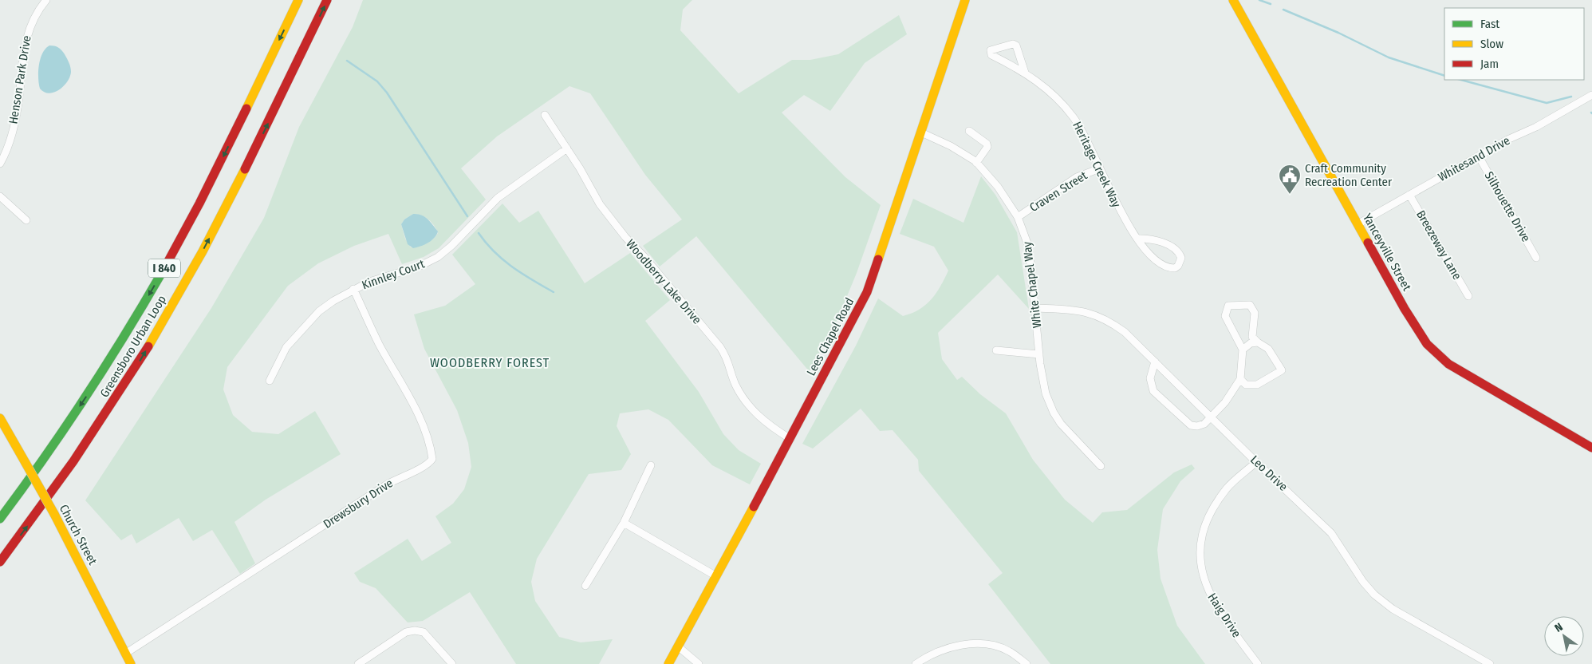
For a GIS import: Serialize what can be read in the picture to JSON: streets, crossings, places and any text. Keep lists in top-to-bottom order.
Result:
{
  "streets": {
    "main road": [
      "Yanceyville Street",
      "I 840",
      "Lees Chapel Road",
      "Greensboro Urban Loop",
      "Church Street"
    ],
    "street": [
      "Henson Park Drive",
      "Whitesand Drive",
      "Heritage Creek Way",
      "Craven Street",
      "Silhouette Drive",
      "Breezeway Lane",
      "Kinnley Court",
      "Woodberry Lake Drive",
      "White Chapel Way",
      "Leo Drive",
      "Drewsbury Drive",
      "Haig Drive"
    ]
  },
  "crossings": [
    ["Whitesand Drive", "Silhouette Drive"],
    ["Whitesand Drive", "Breezeway Lane"],
    ["Whitesand Drive", "Yanceyville Street"],
    ["Heritage Creek Way", "Craven Street"],
    ["Craven Street", "White Chapel Way"],
    ["Kinnley Court", "Woodberry Lake Drive"],
    ["Kinnley Court", "Drewsbury Drive"],
    ["Woodberry Lake Drive", "Lees Chapel Road"],
    ["White Chapel Way", "Lees Chapel Road"],
    ["White Chapel Way", "Leo Drive"],
    ["Leo Drive", "Haig Drive"],
    ["Drewsbury Drive", "Church Street"]
  ],
  "districts": ["WOODBERRY FOREST"],
  "places": {
    "public building": ["Craft Community Recreation Center"]
  },
  "legend": ["Fast", "Slow", "Jam"],
  "north": "top left"
}
